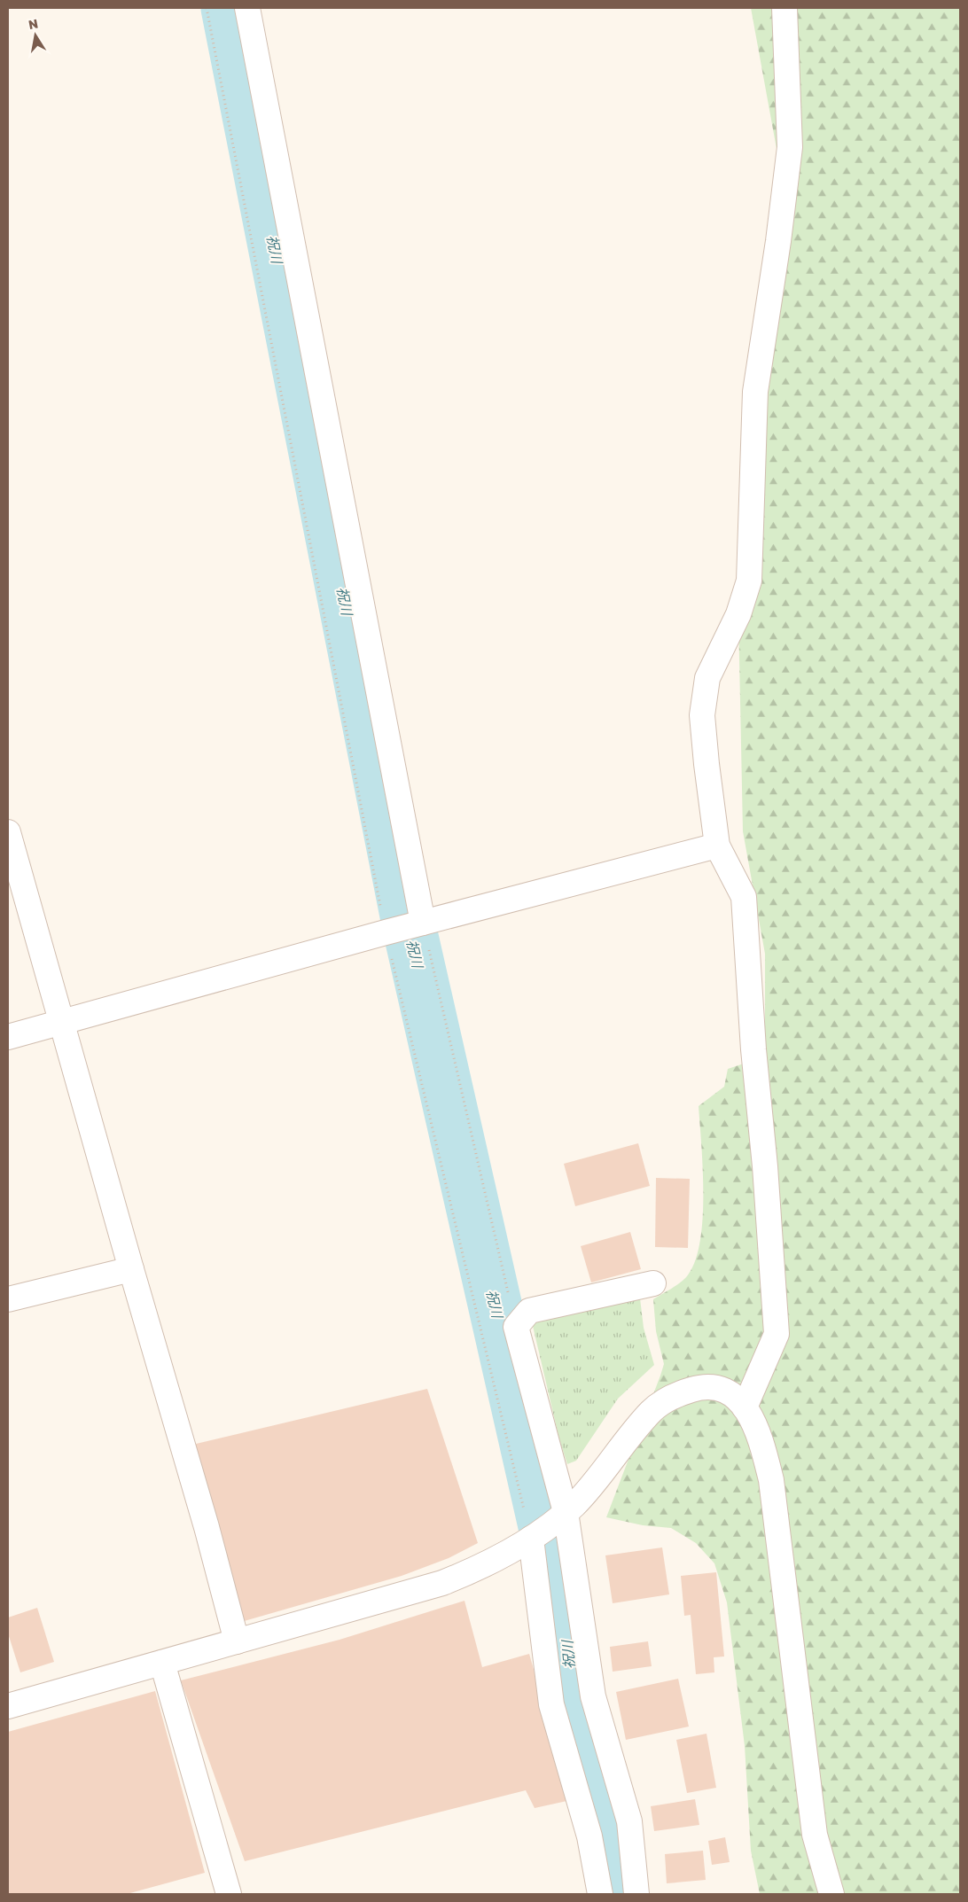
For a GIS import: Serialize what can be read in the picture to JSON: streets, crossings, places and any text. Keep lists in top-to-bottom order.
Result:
{
  "water": ["祝川"],
  "north": "top"
}
